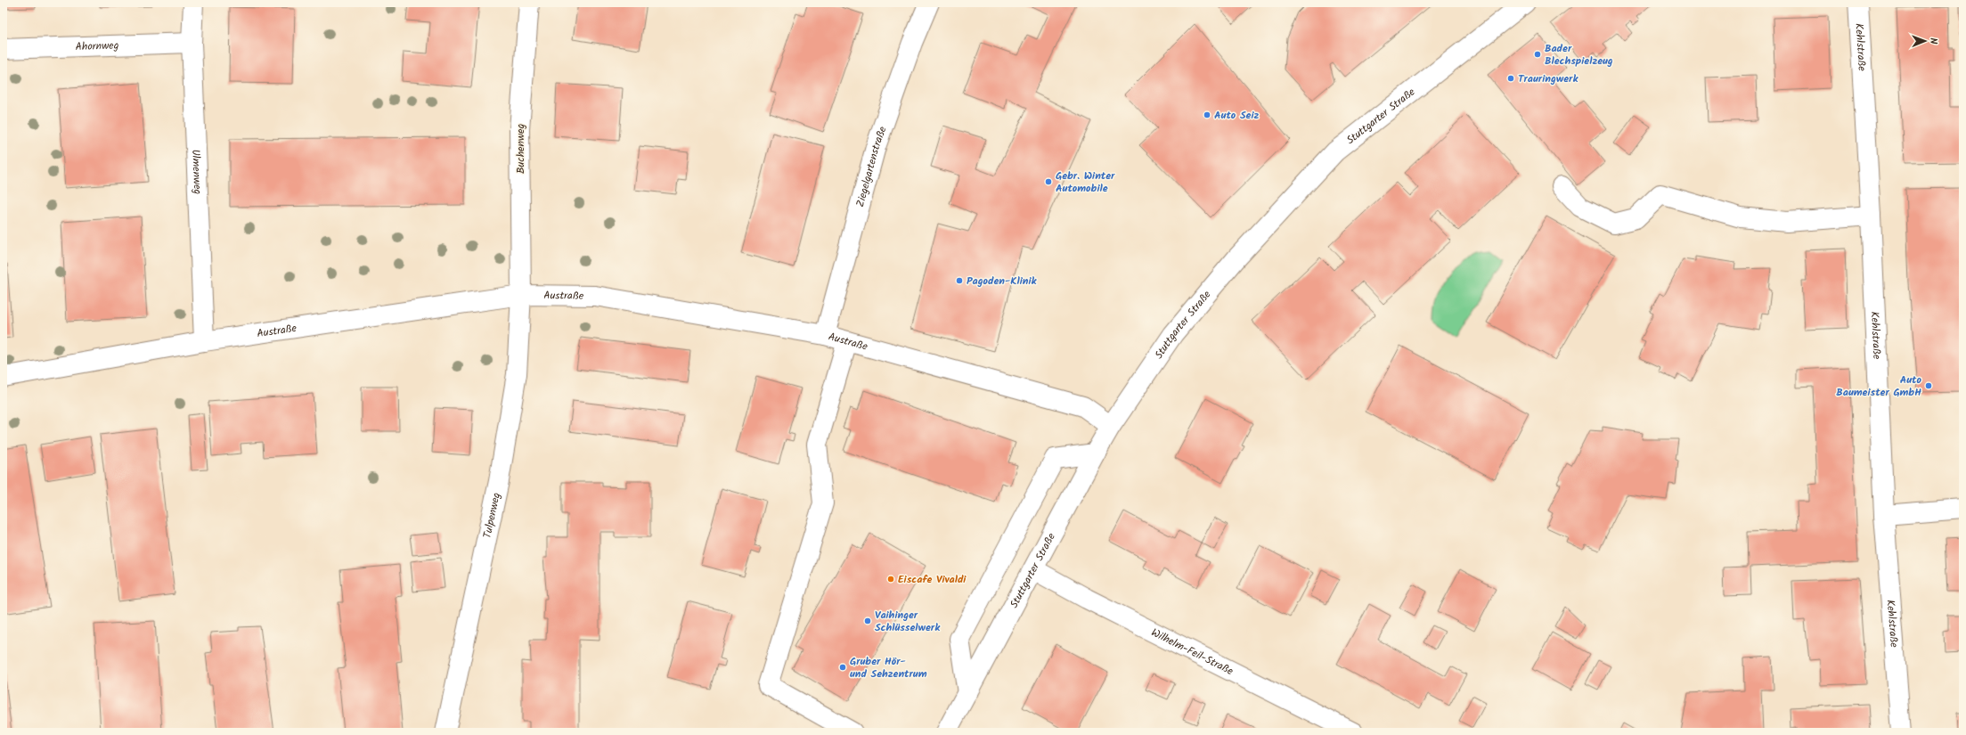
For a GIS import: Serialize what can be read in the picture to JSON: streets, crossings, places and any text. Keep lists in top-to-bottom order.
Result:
{
  "streets": {
    "street": [
      "Ahornweg",
      "Kehlstraße",
      "Stuttgarter Straße",
      "Buchenweg",
      "Ziegelgartenstraße",
      "Ulmenweg",
      "Austraße",
      "Tulpenweg",
      "Wilhelm-Feil-Straße"
    ]
  },
  "crossings": [
    ["Ahornweg", "Ulmenweg"],
    ["Stuttgarter Straße", "Austraße"],
    ["Stuttgarter Straße", "Wilhelm-Feil-Straße"],
    ["Buchenweg", "Austraße"],
    ["Buchenweg", "Tulpenweg"],
    ["Ziegelgartenstraße", "Austraße"],
    ["Ulmenweg", "Austraße"],
    ["Austraße", "Tulpenweg"]
  ],
  "places": [
    "Bader Blechspielzeug",
    "Trauringwerk",
    "Auto Seiz",
    "Gebr. Winter Automobile",
    "Pagoden-Klinik",
    "Auto Baumeister GmbH",
    "Eiscafe Vivaldi",
    "Vaihinger Schlüsselwerk",
    "Gruber Hör- und Sehzentrum"
  ],
  "north": "right"
}
